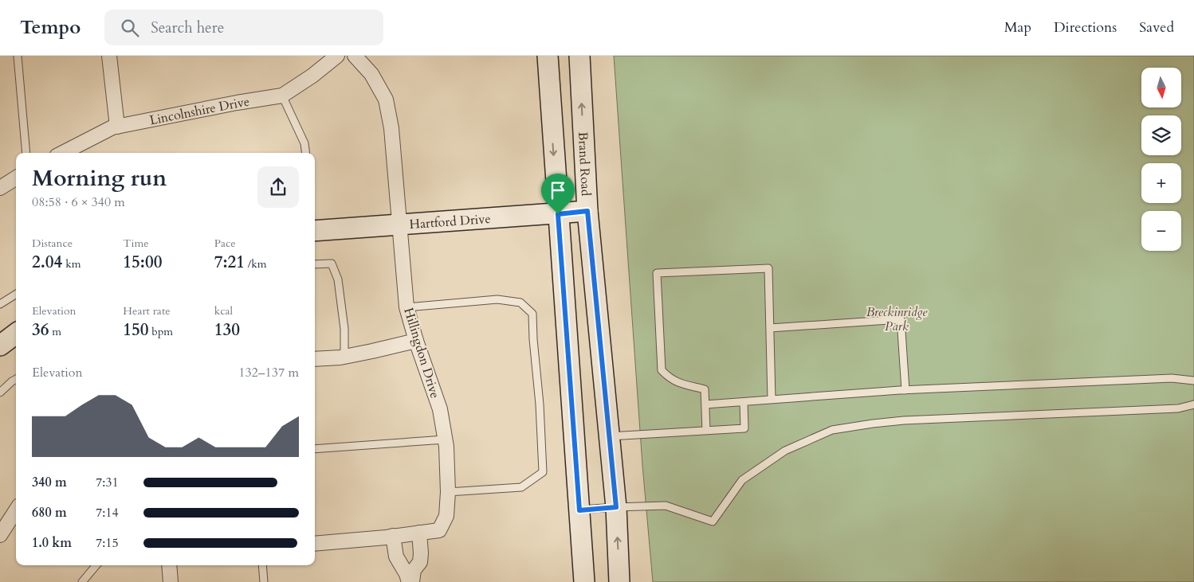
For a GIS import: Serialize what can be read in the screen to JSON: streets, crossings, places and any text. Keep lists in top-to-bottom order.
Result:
{
  "streets": {
    "main road": ["Brand Road", "Hartford Drive"],
    "street": ["Lincolnshire Drive", "Hillingdon Drive"]
  },
  "crossings": [
    ["Brand Road", "Hartford Drive"],
    ["Hartford Drive", "Hillingdon Drive"]
  ],
  "parks": ["Breckinridge Park"],
  "north": "bottom",
  "page": {
    "header": "Tempo",
    "search": "Search here",
    "nav": ["Map", "Directions", "Saved"],
    "map_buttons": ["+", "−"],
    "heading": ["Morning run", "08:58 · 6 × 340 m"],
    "stats": [
      ["Distance", "2.04 km"],
      ["Time", "15:00"],
      ["Pace", "7:21 /km"],
      ["Elevation", "36 m"],
      ["Heart rate", "150 bpm"],
      ["kcal", "130"]
    ],
    "chart": ["Elevation", "132–137 m"],
    "list": [
      {
        "name": "340 m",
        "note": "7:31"
      },
      {
        "name": "680 m",
        "note": "7:14"
      },
      {
        "name": "1.0 km",
        "note": "7:15"
      }
    ]
  }
}
